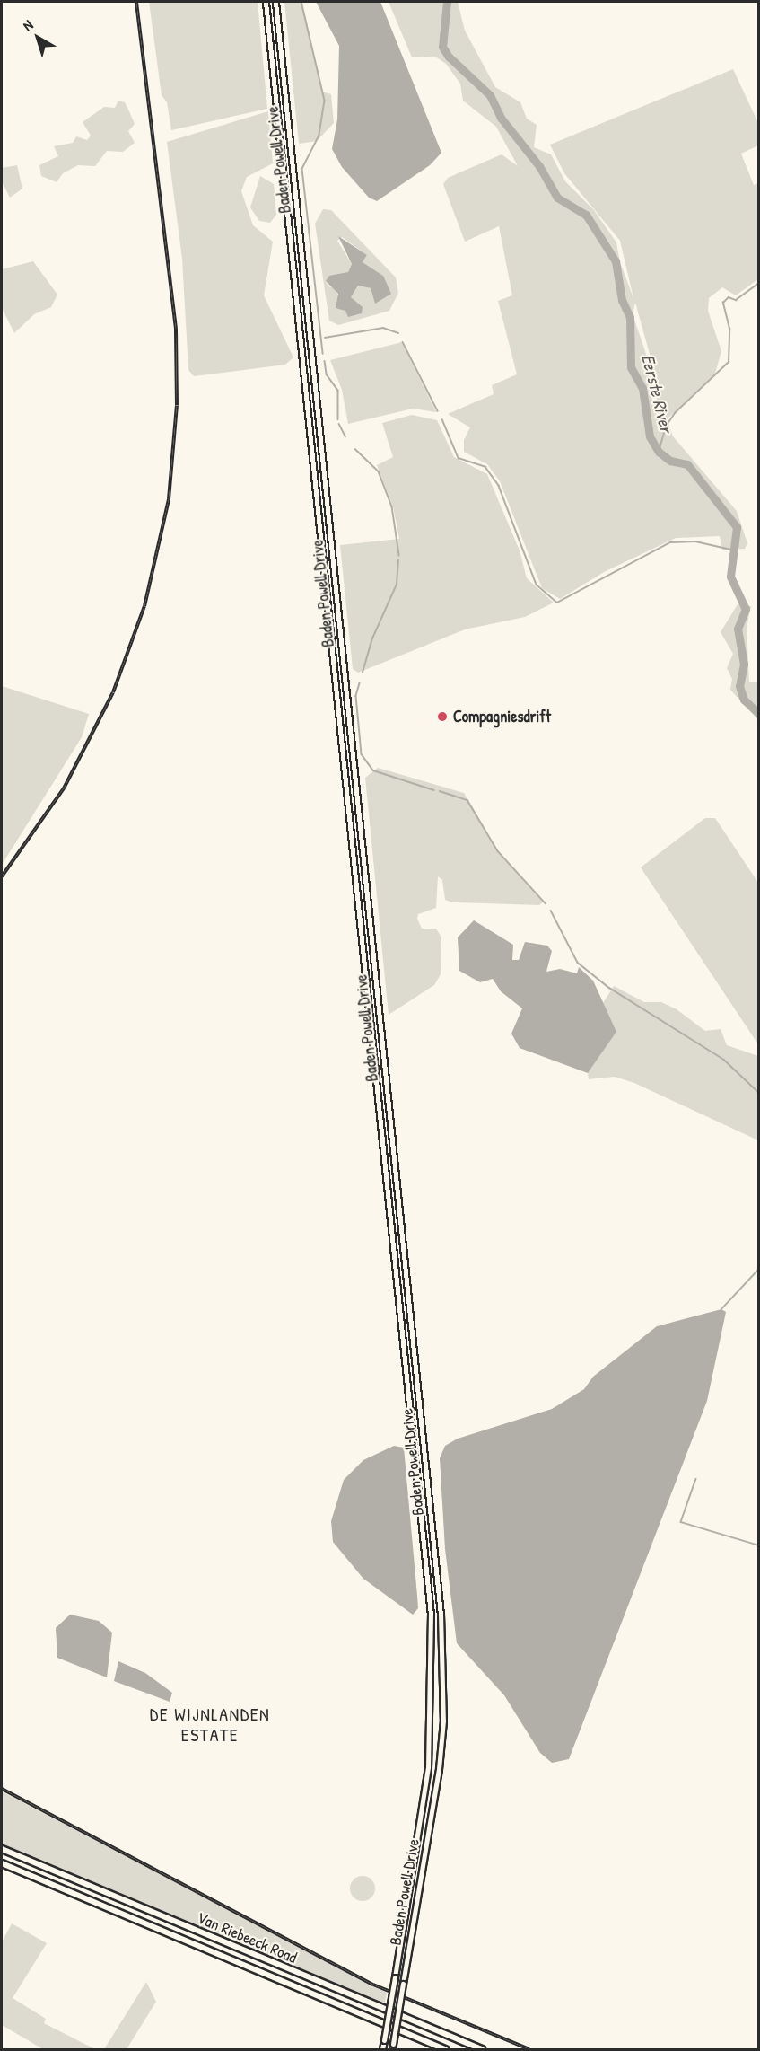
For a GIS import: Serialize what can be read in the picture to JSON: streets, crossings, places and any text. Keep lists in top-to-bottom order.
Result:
{
  "streets": {
    "main road": ["Baden Powell Drive", "Van Riebeeck Road"]
  },
  "districts": ["DE WIJNLANDEN ESTATE"],
  "water": ["Eerste River"],
  "places": ["Compagniesdrift"],
  "north": "top left"
}
